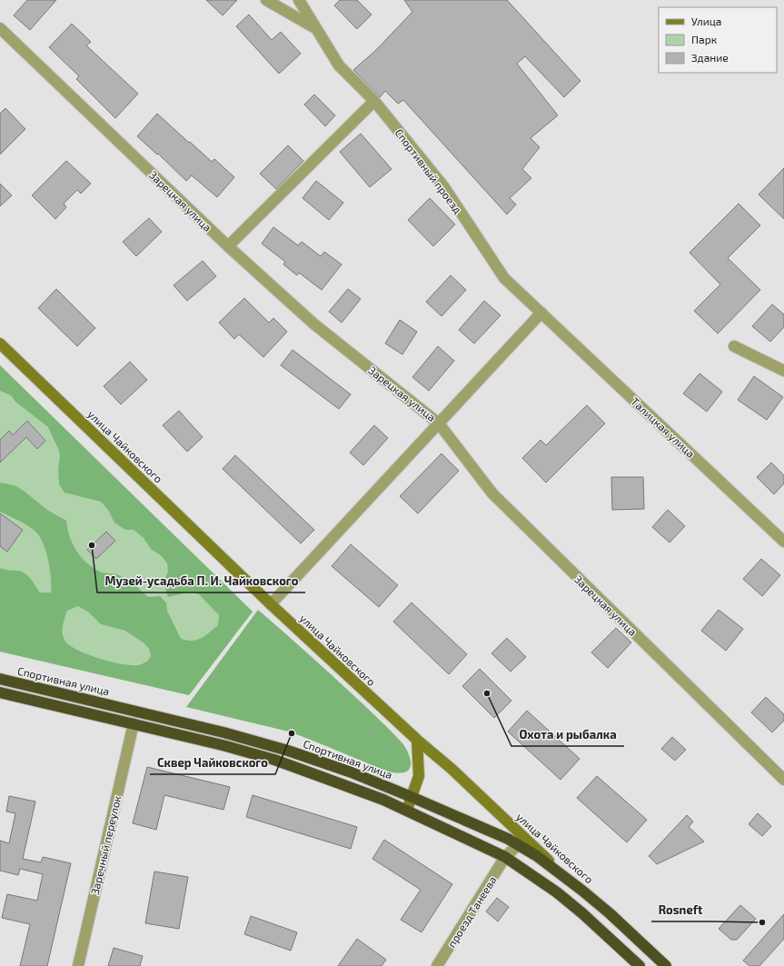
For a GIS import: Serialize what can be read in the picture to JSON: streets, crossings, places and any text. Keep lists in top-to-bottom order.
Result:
{
  "streets": {
    "highway": ["улица Чайковского", "Спортивная улица"],
    "street": [
      "Спортивный проезд",
      "Зарецкая улица",
      "Талицкая улица",
      "Заречный переулок",
      "проезд Танеева"
    ]
  },
  "crossings": [
    ["Спортивный проезд", "Талицкая улица"],
    ["улица Чайковского", "Спортивная улица"],
    ["Спортивная улица", "проезд Танеева"]
  ],
  "places": [
    "Музей-усадьба П. И. Чайковского",
    "Охота и рыбалка",
    "Сквер Чайковского",
    "Rosneft"
  ],
  "legend": ["Улица", "Парк", "Здание"]
}
